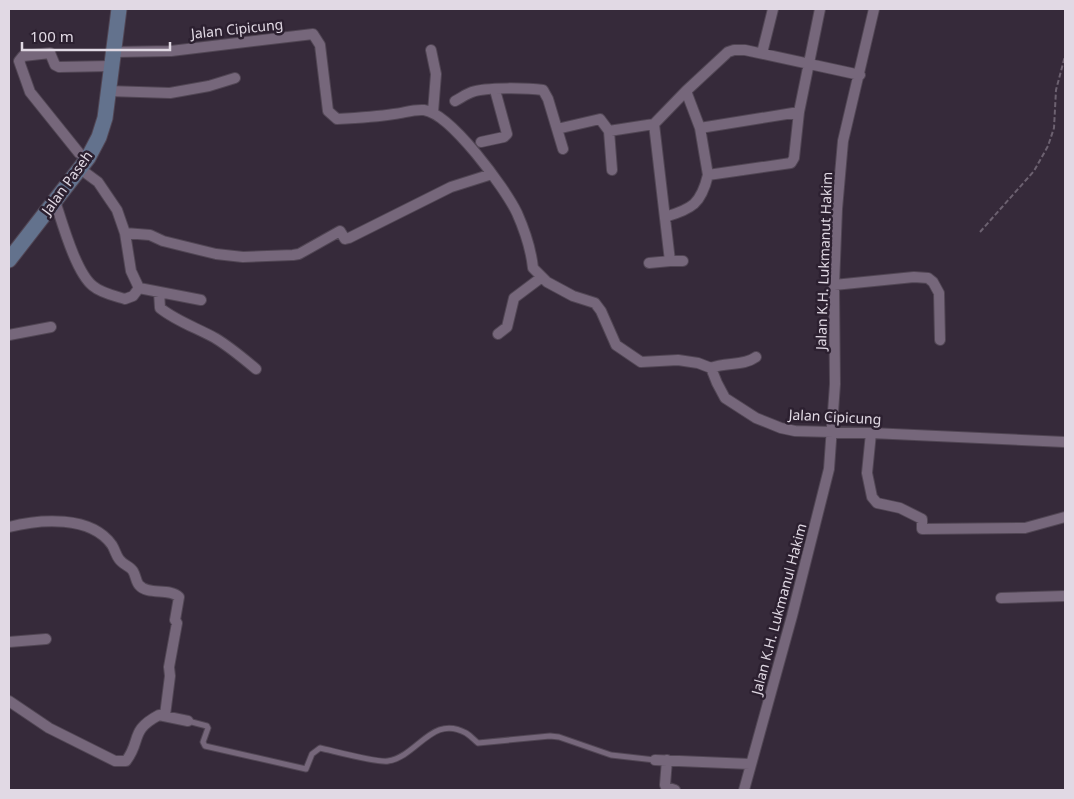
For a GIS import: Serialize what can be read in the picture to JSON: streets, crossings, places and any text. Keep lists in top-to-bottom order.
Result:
{
  "streets": {
    "street": [
      "Jalan Cipicung",
      "Jalan Paseh",
      "Jalan K.H. Lukmanut Hakim",
      "Jalan K.H. Lukmanul Hakim"
    ]
  },
  "crossings": [
    ["Jalan Cipicung", "Jalan Paseh"],
    ["Jalan Cipicung", "Jalan K.H. Lukmanut Hakim"],
    ["Jalan Cipicung", "Jalan K.H. Lukmanul Hakim"],
    ["Jalan K.H. Lukmanut Hakim", "Jalan K.H. Lukmanul Hakim"]
  ],
  "scale_bar": "100 m"
}
